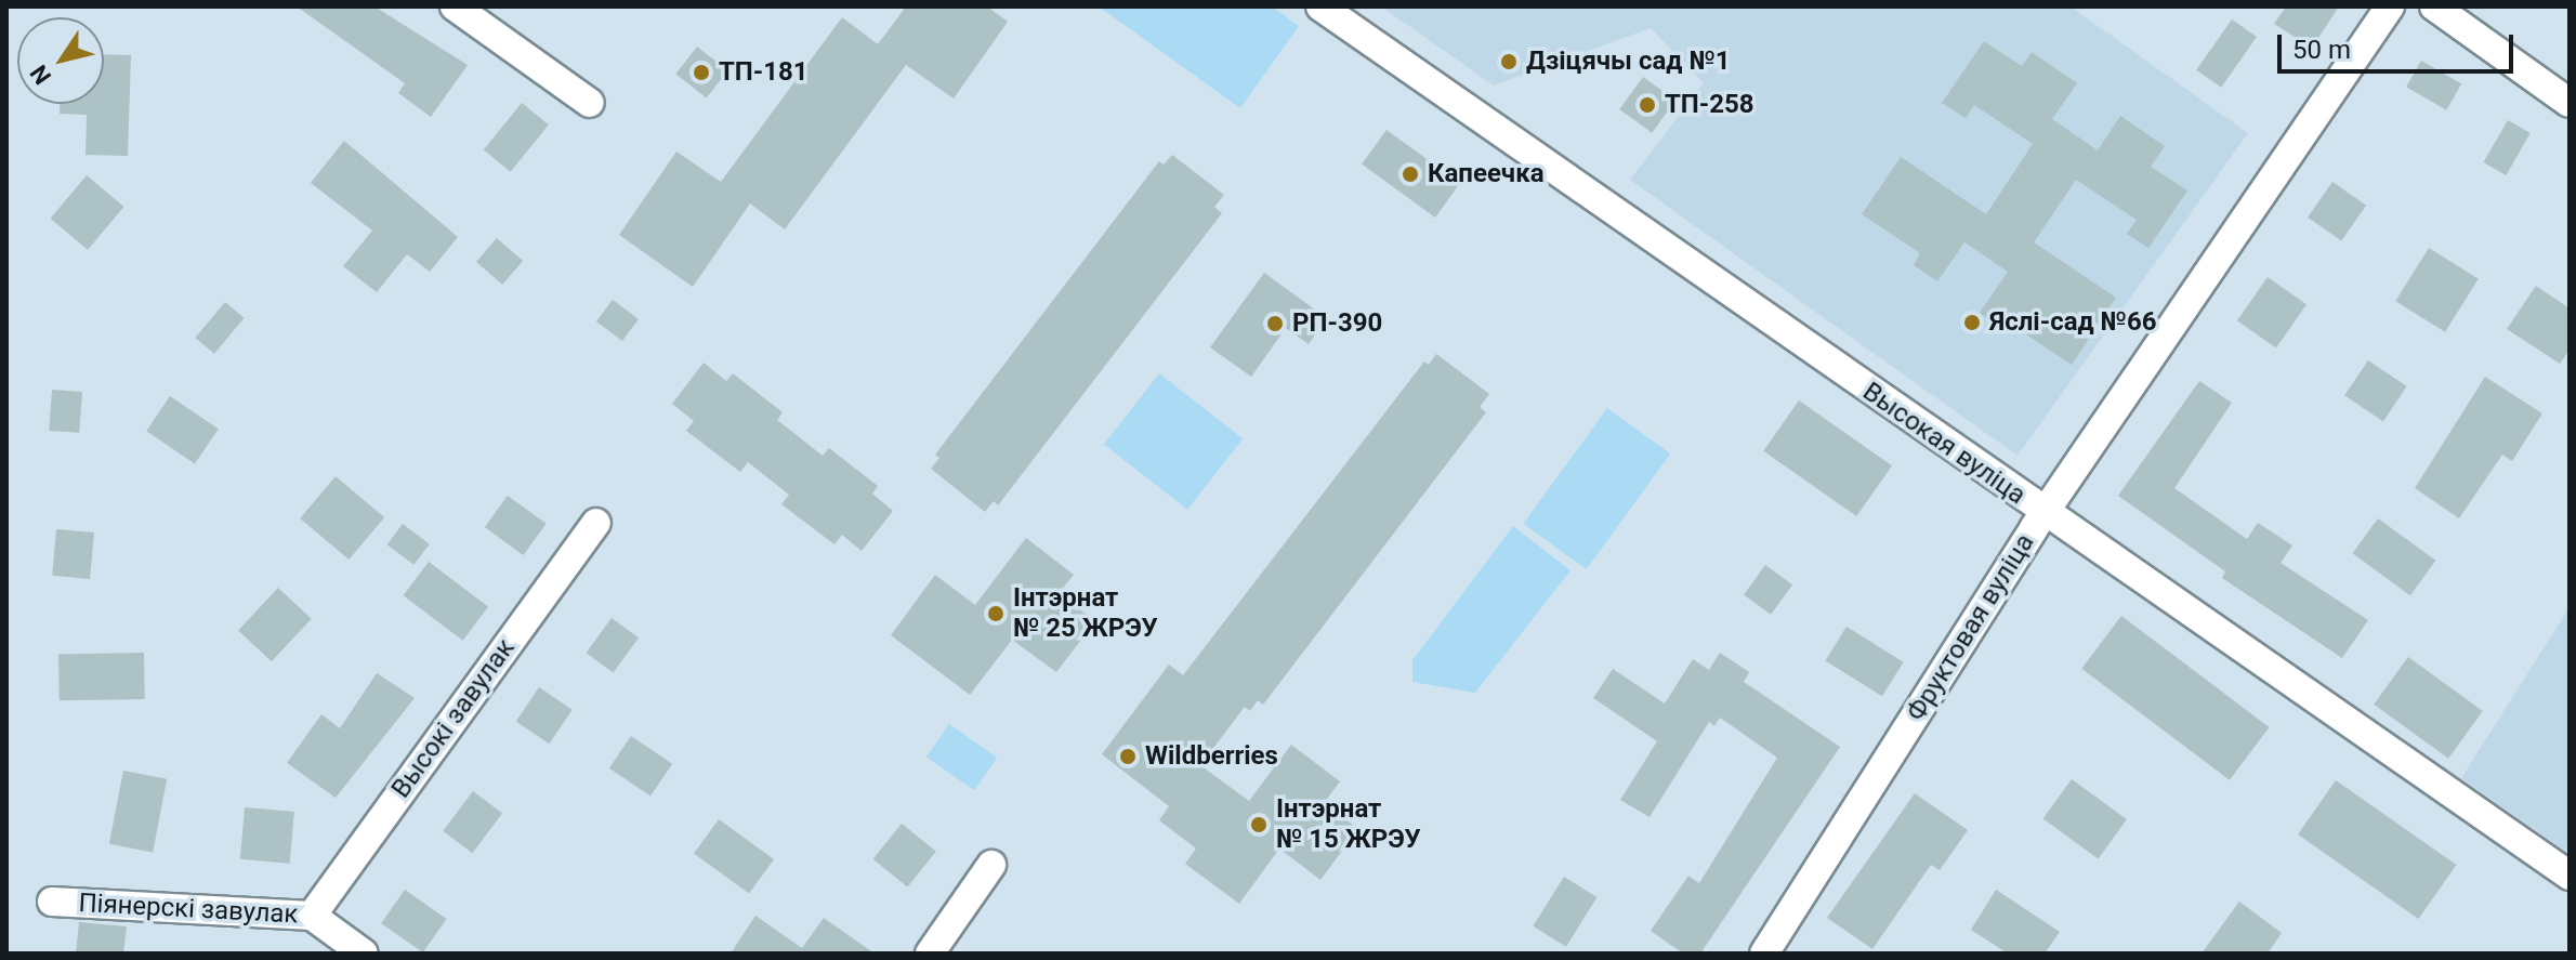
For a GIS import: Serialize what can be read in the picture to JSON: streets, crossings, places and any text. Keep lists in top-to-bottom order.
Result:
{
  "streets": {
    "street": [
      "Высокая вуліца",
      "Фруктовая вуліца",
      "Высокі завулак",
      "Піянерскі завулак"
    ]
  },
  "crossings": [
    ["Высокая вуліца", "Фруктовая вуліца"],
    ["Высокі завулак", "Піянерскі завулак"]
  ],
  "places": [
    "Дзіцячы сад №1",
    "ТП-181",
    "ТП-258",
    "Капеечка",
    "Яслі-сад №66",
    "РП-390",
    "Інтэрнат № 25 ЖРЭУ",
    "Wildberries",
    "Інтэрнат № 15 ЖРЭУ"
  ],
  "scale_bar": "50 m",
  "north": "bottom left"
}
